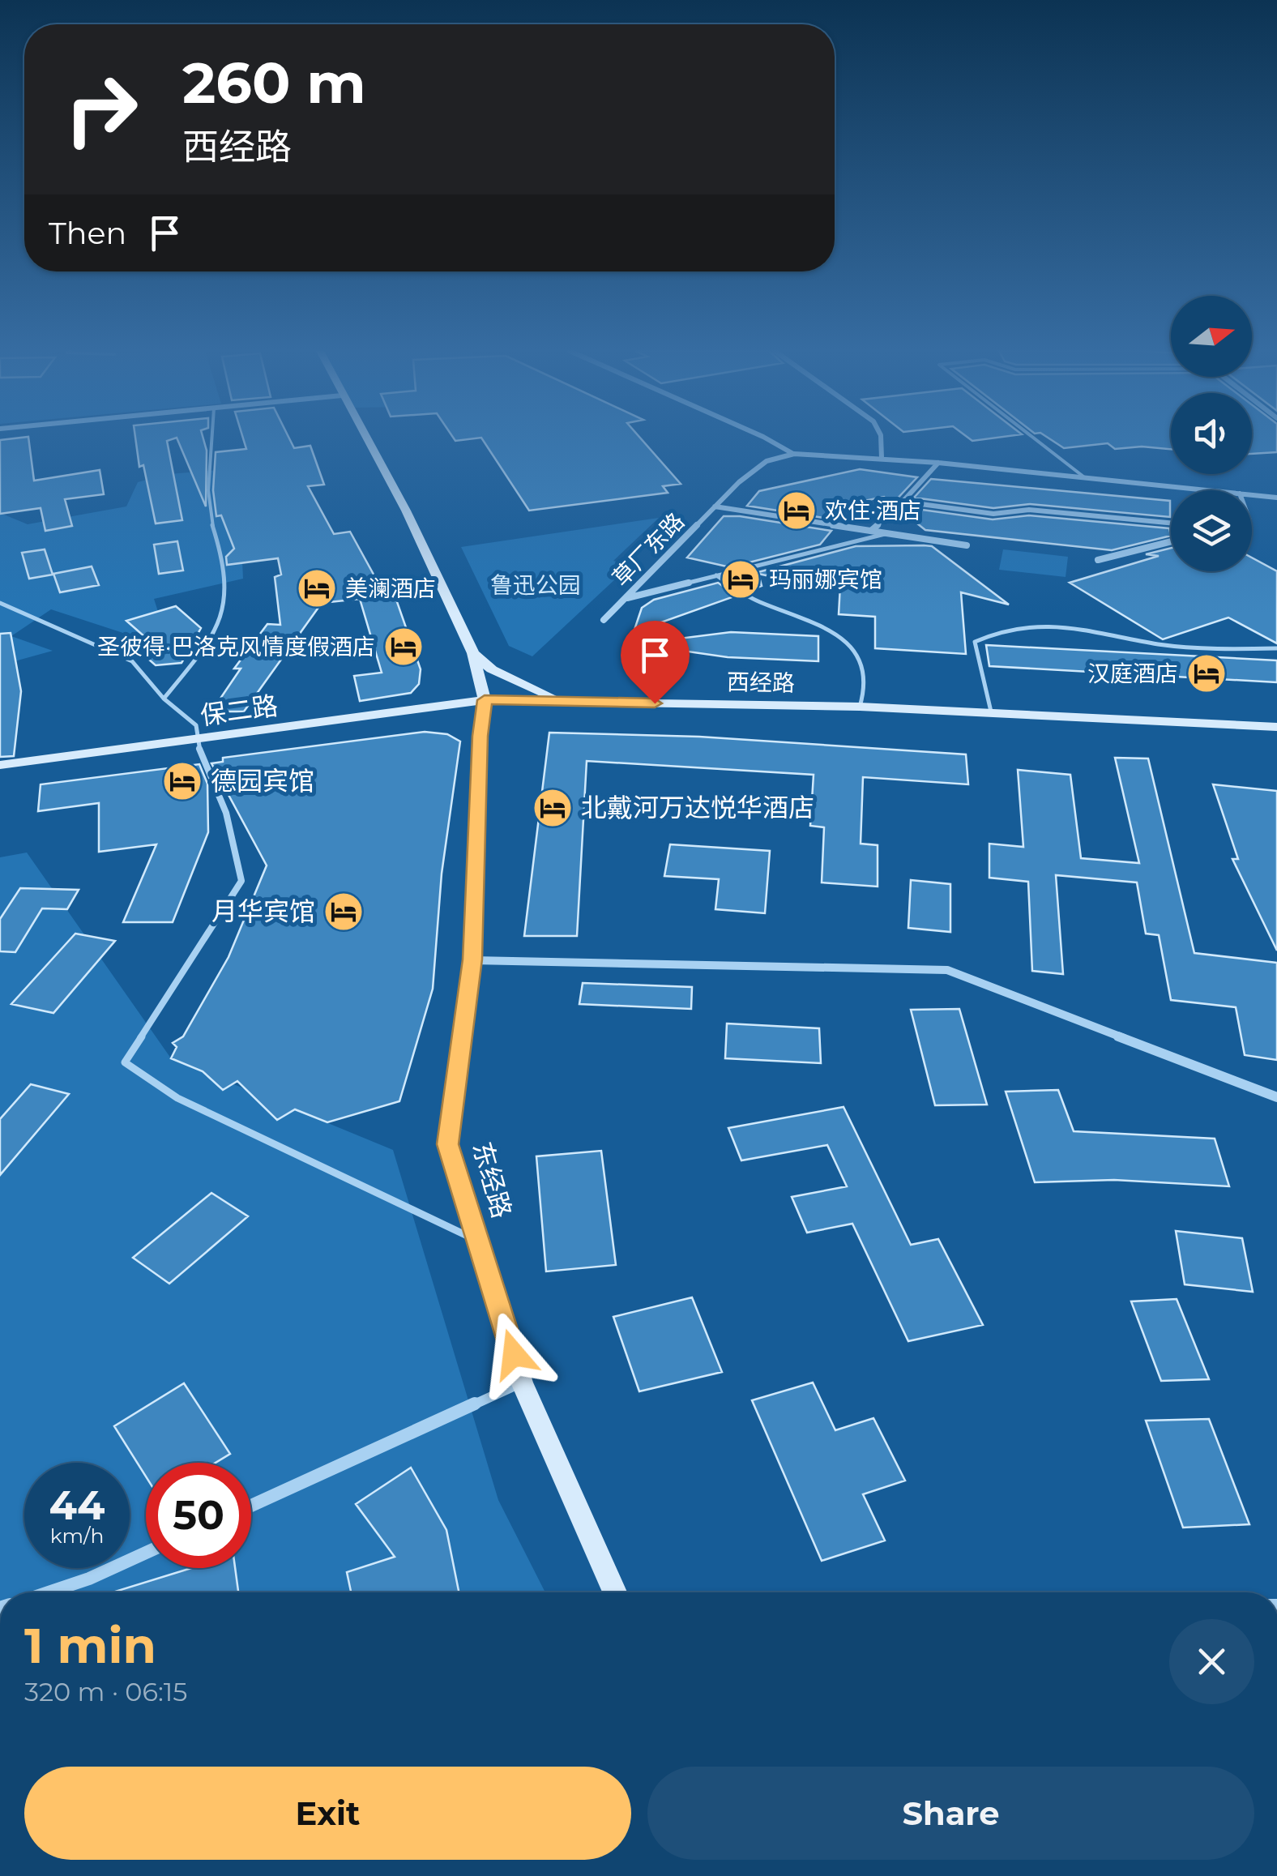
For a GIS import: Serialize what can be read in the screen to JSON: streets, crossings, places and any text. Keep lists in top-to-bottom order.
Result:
{
  "streets": {
    "main road": ["西经路", "保二路", "东经路"],
    "street": ["草厂东路"]
  },
  "crossings": [
    ["西经路", "保二路"],
    ["西经路", "东经路"],
    ["保二路", "东经路"]
  ],
  "parks": ["鲁迅公园"],
  "places": {
    "hotel": [
      "欢住·酒店",
      "玛丽娜宾馆",
      "美澜酒店",
      "圣彼得·巴洛克风情度假酒店",
      "汉庭酒店",
      "德园宾馆",
      "北戴河万达悦华酒店",
      "月华宾馆"
    ]
  },
  "north": "right",
  "page": {
    "turn": ["260 m", "西经路"],
    "then": "Then",
    "speed": "44 km/h",
    "limit": "50",
    "heading": ["1 min", "320 m · 06:15"],
    "buttons": ["Exit", "Share"]
  }
}
